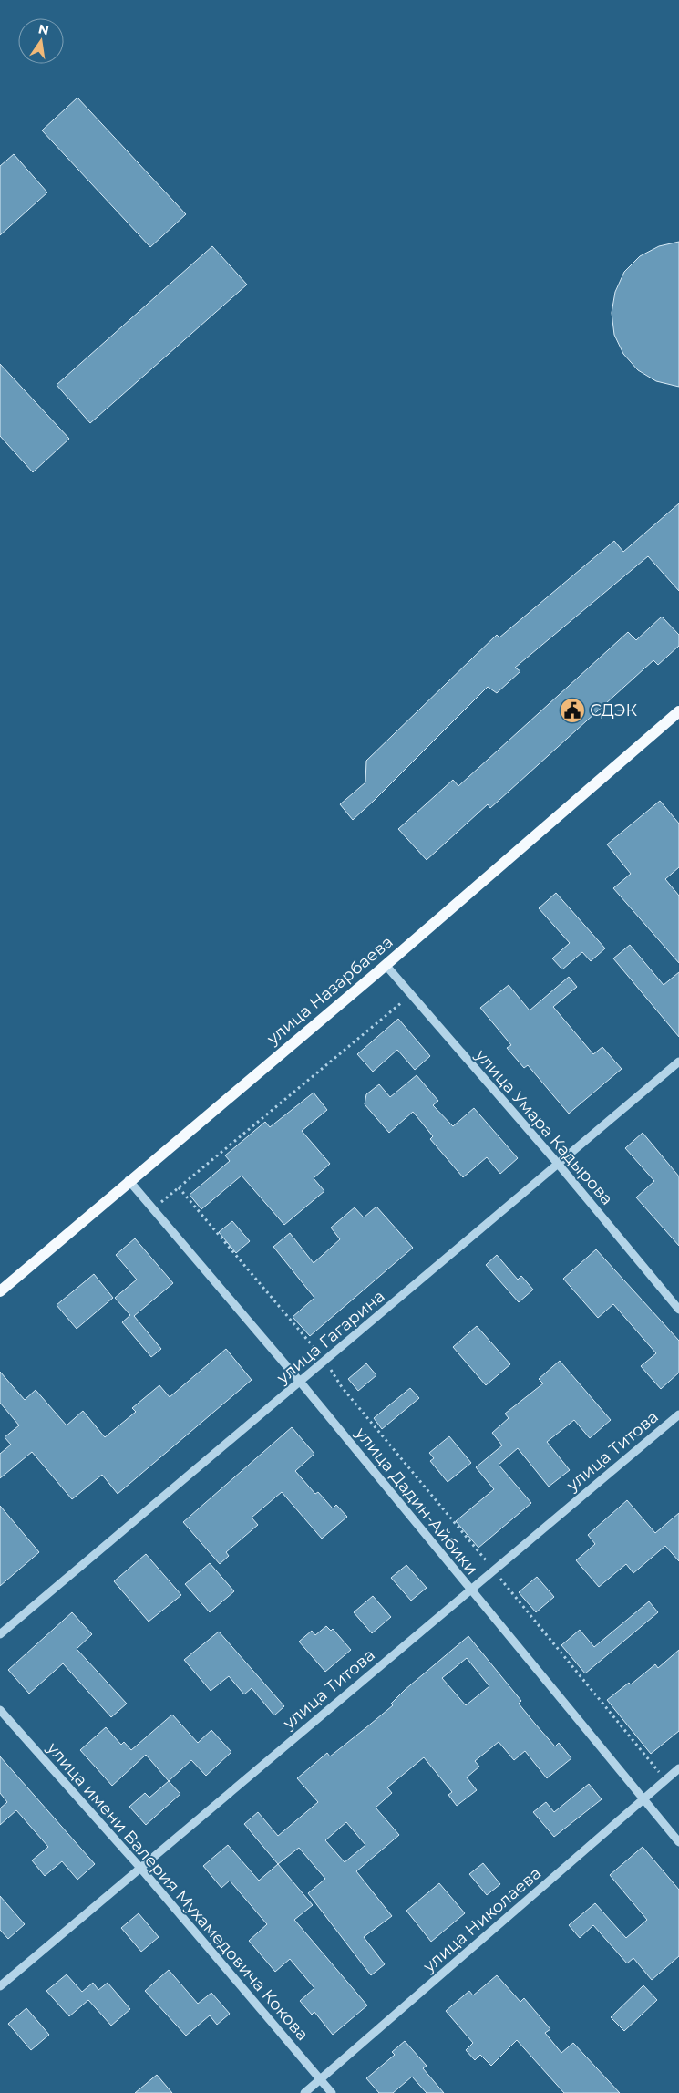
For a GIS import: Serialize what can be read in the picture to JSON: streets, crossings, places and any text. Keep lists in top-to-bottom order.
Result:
{
  "streets": {
    "main road": ["улица Назарбаева"],
    "street": [
      "улица Умара Кадырова",
      "улица Гагарина",
      "улица Титова",
      "улица Дадин-Айбики",
      "улица имени Валерия Мухамедовича Кокова",
      "улица Николаева"
    ]
  },
  "crossings": [
    ["улица Назарбаева", "улица Умара Кадырова"],
    ["улица Назарбаева", "улица Дадин-Айбики"],
    ["улица Умара Кадырова", "улица Гагарина"],
    ["улица Гагарина", "улица Дадин-Айбики"],
    ["улица Титова", "улица Дадин-Айбики"],
    ["улица Титова", "улица имени Валерия Мухамедовича Кокова"],
    ["улица Дадин-Айбики", "улица Николаева"],
    ["улица имени Валерия Мухамедовича Кокова", "улица Николаева"]
  ],
  "places": {
    "public building": ["СДЭК"]
  },
  "north": "top"
}
